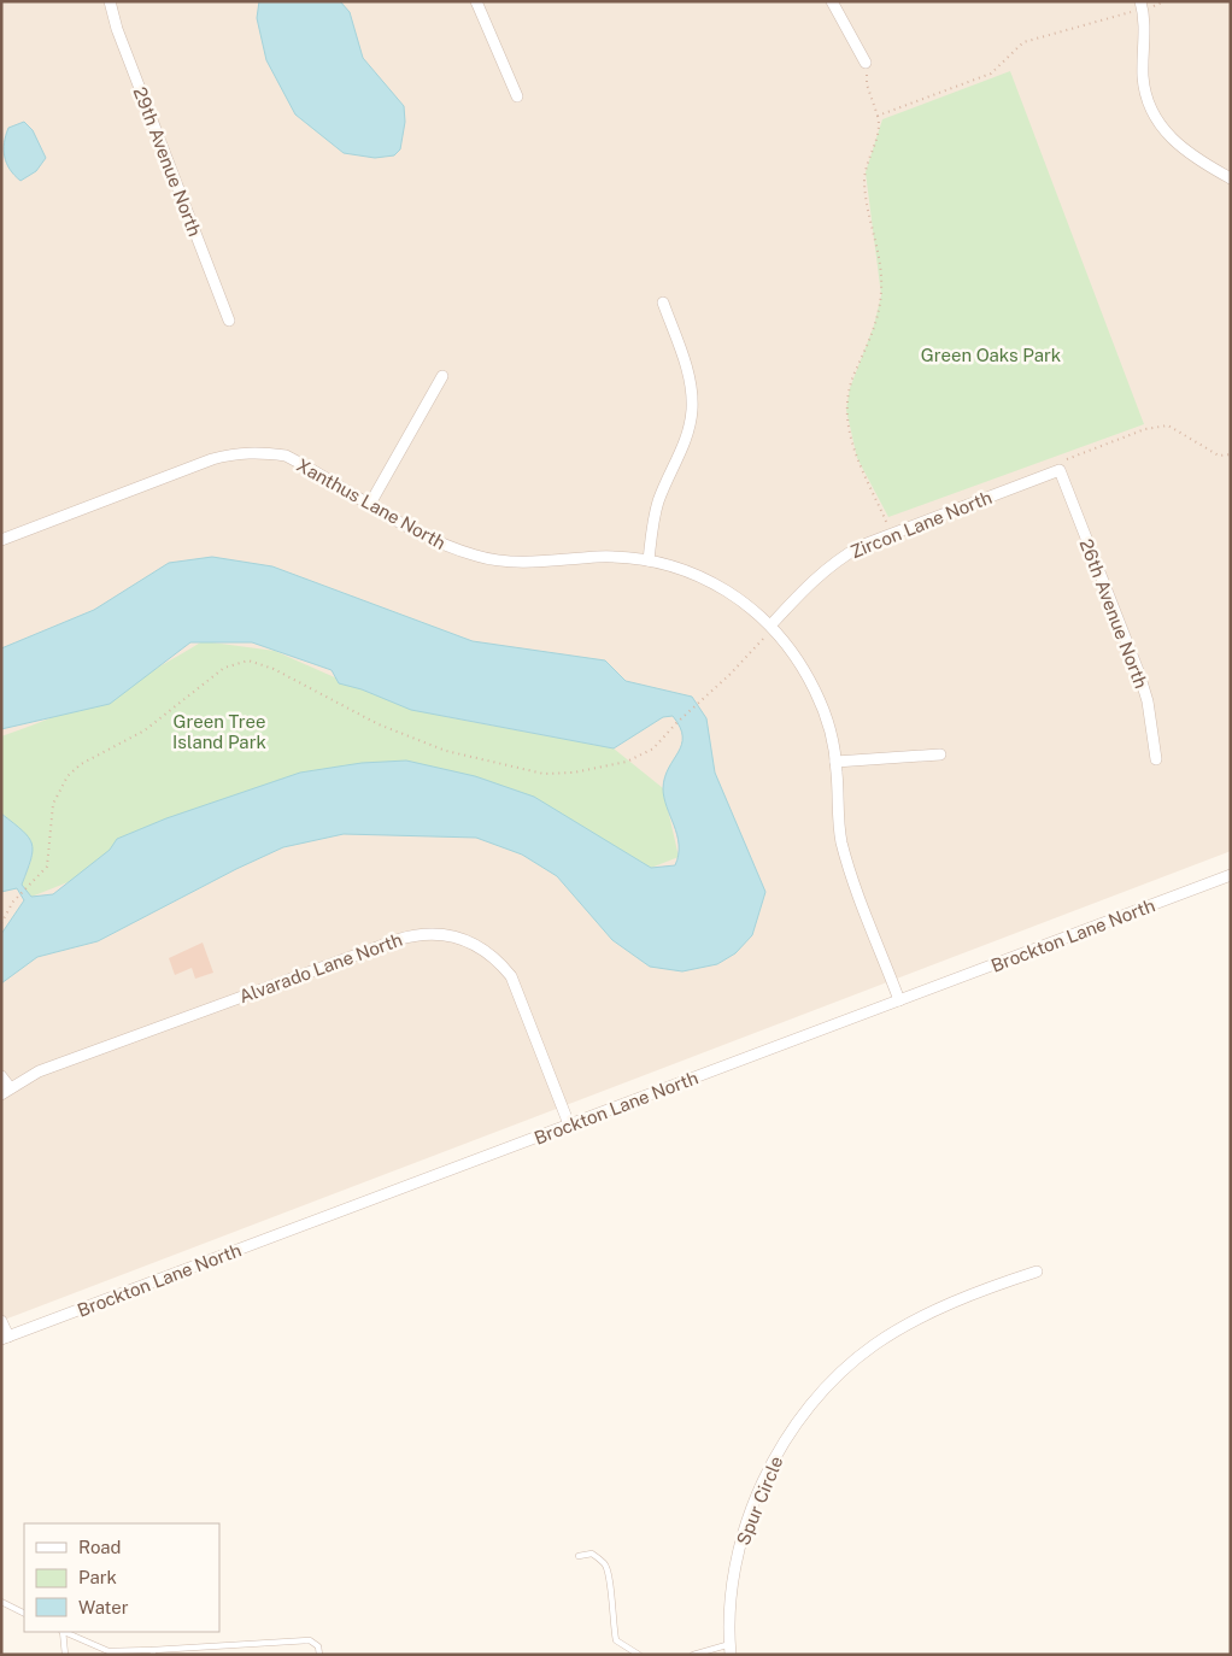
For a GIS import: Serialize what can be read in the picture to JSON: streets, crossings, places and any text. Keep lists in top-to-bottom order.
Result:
{
  "streets": {
    "street": [
      "29th Avenue North",
      "Xanthus Lane North",
      "Zircon Lane North",
      "26th Avenue North",
      "Brockton Lane North",
      "Alvarado Lane North",
      "Spur Circle"
    ]
  },
  "crossings": [
    ["Xanthus Lane North", "Zircon Lane North"],
    ["Xanthus Lane North", "Brockton Lane North"],
    ["Zircon Lane North", "26th Avenue North"],
    ["Brockton Lane North", "Alvarado Lane North"]
  ],
  "parks": ["Green Oaks Park", "Green Tree Island Park"],
  "legend": ["Road", "Park", "Water"]
}
